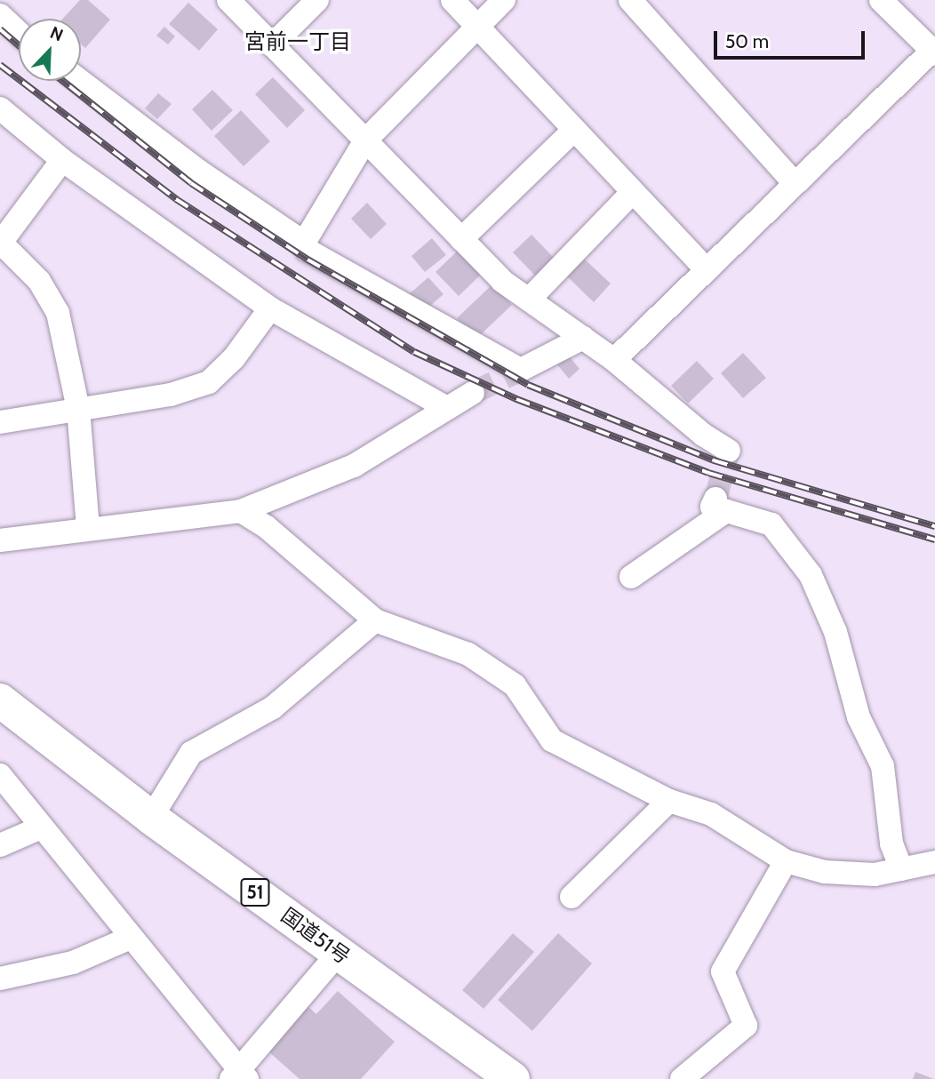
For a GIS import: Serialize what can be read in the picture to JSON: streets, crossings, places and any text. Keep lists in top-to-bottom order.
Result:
{
  "streets": {
    "highway": ["51", "国道51号"]
  },
  "districts": ["宮前一丁目"],
  "scale_bar": "50 m",
  "north": "top right"
}
